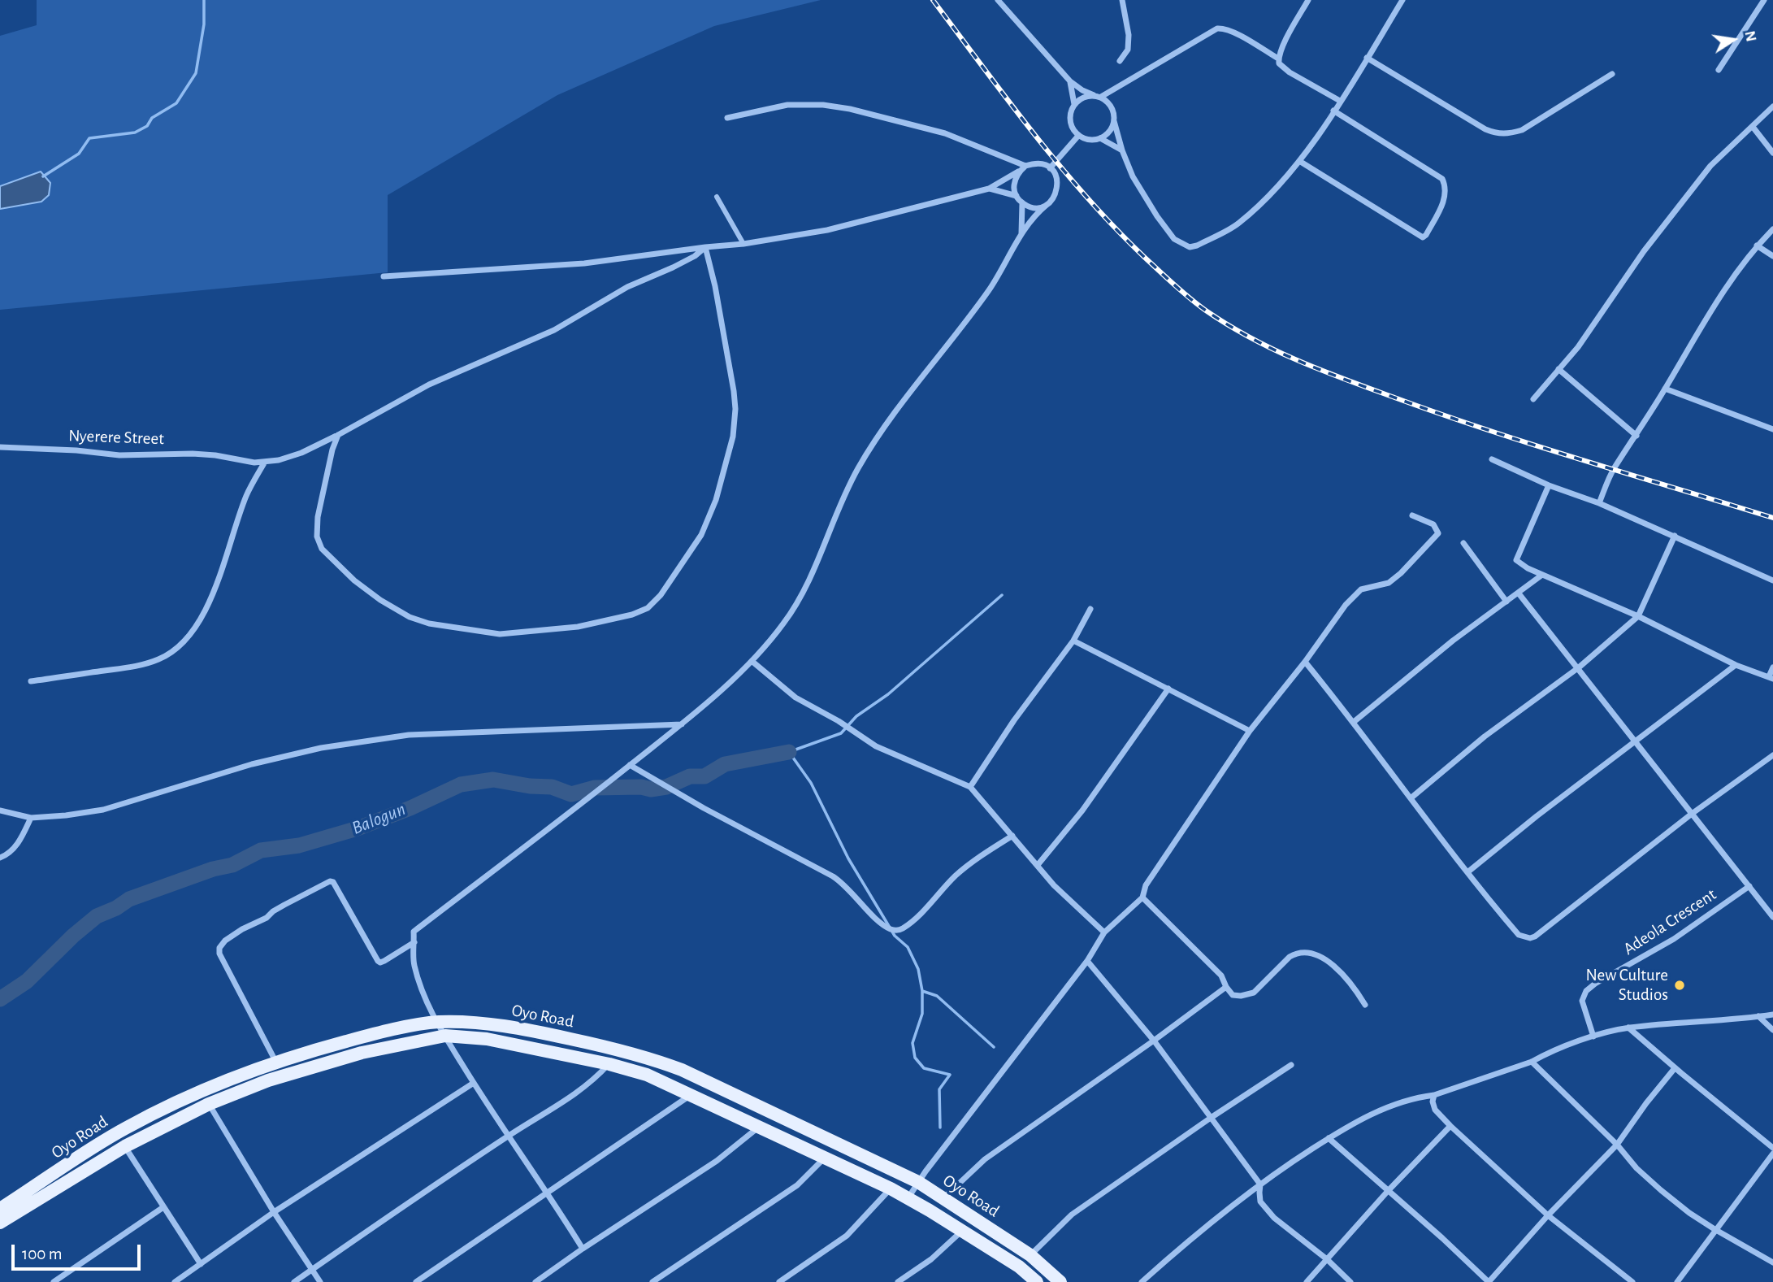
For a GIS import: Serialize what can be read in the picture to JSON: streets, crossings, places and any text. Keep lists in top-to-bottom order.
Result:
{
  "streets": {
    "main road": ["Oyo Road"],
    "street": ["Nyerere Street", "Adeola Crescent"]
  },
  "water": ["Balogun"],
  "places": ["New Culture Studios"],
  "scale_bar": "100 m",
  "north": "right"
}
